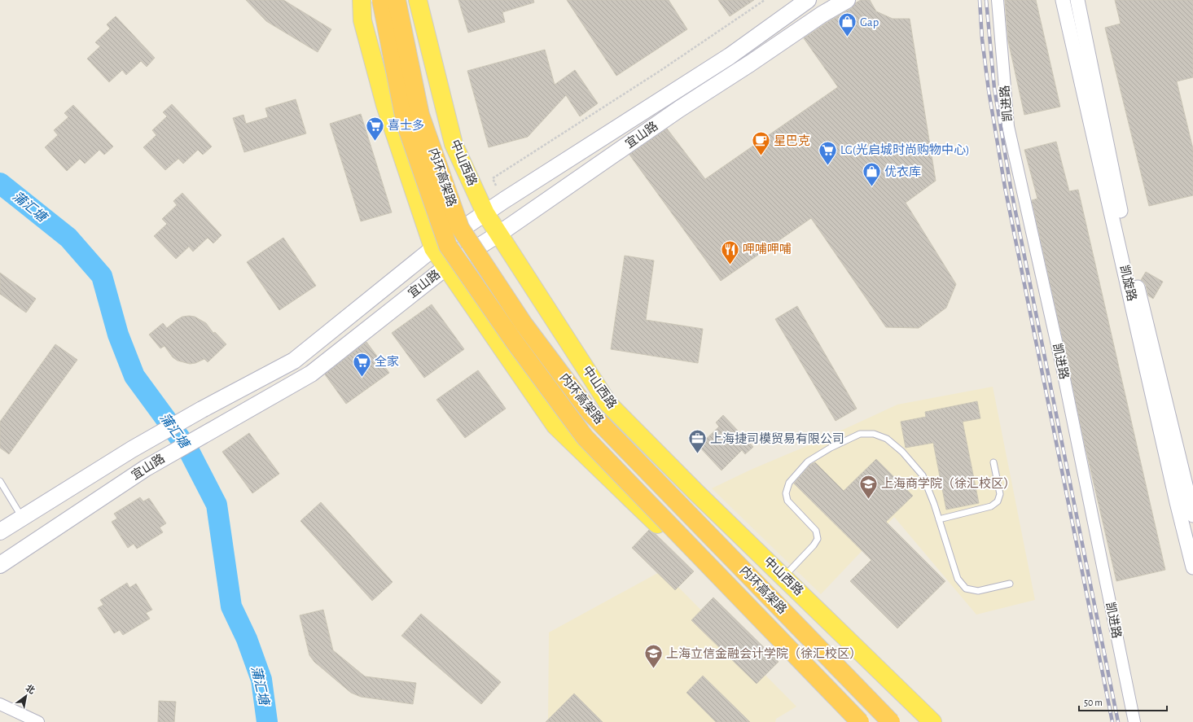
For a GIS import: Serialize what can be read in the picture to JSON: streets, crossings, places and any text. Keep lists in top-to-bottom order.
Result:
{
  "streets": {
    "highway": ["内环高架路"],
    "main road": ["宜山路", "中山西路"],
    "street": ["凯进路", "凯旋路"]
  },
  "crossings": [
    ["宜山路", "中山西路"]
  ],
  "water": ["蒲汇塘"],
  "places": {
    "shop": ["Gap", "优衣库"],
    "supermarket": ["喜士多", "LG(光启城时尚购物中心)", "全家"],
    "cafe": ["星巴克"],
    "restaurant": ["呷哺呷哺"],
    "office": ["上海捷司模贸易有限公司"],
    "school or university": ["上海商学院（徐汇校区）", "上海立信金融会计学院（徐汇校区）"]
  },
  "scale_bar": "50 m",
  "north": "top right"
}
